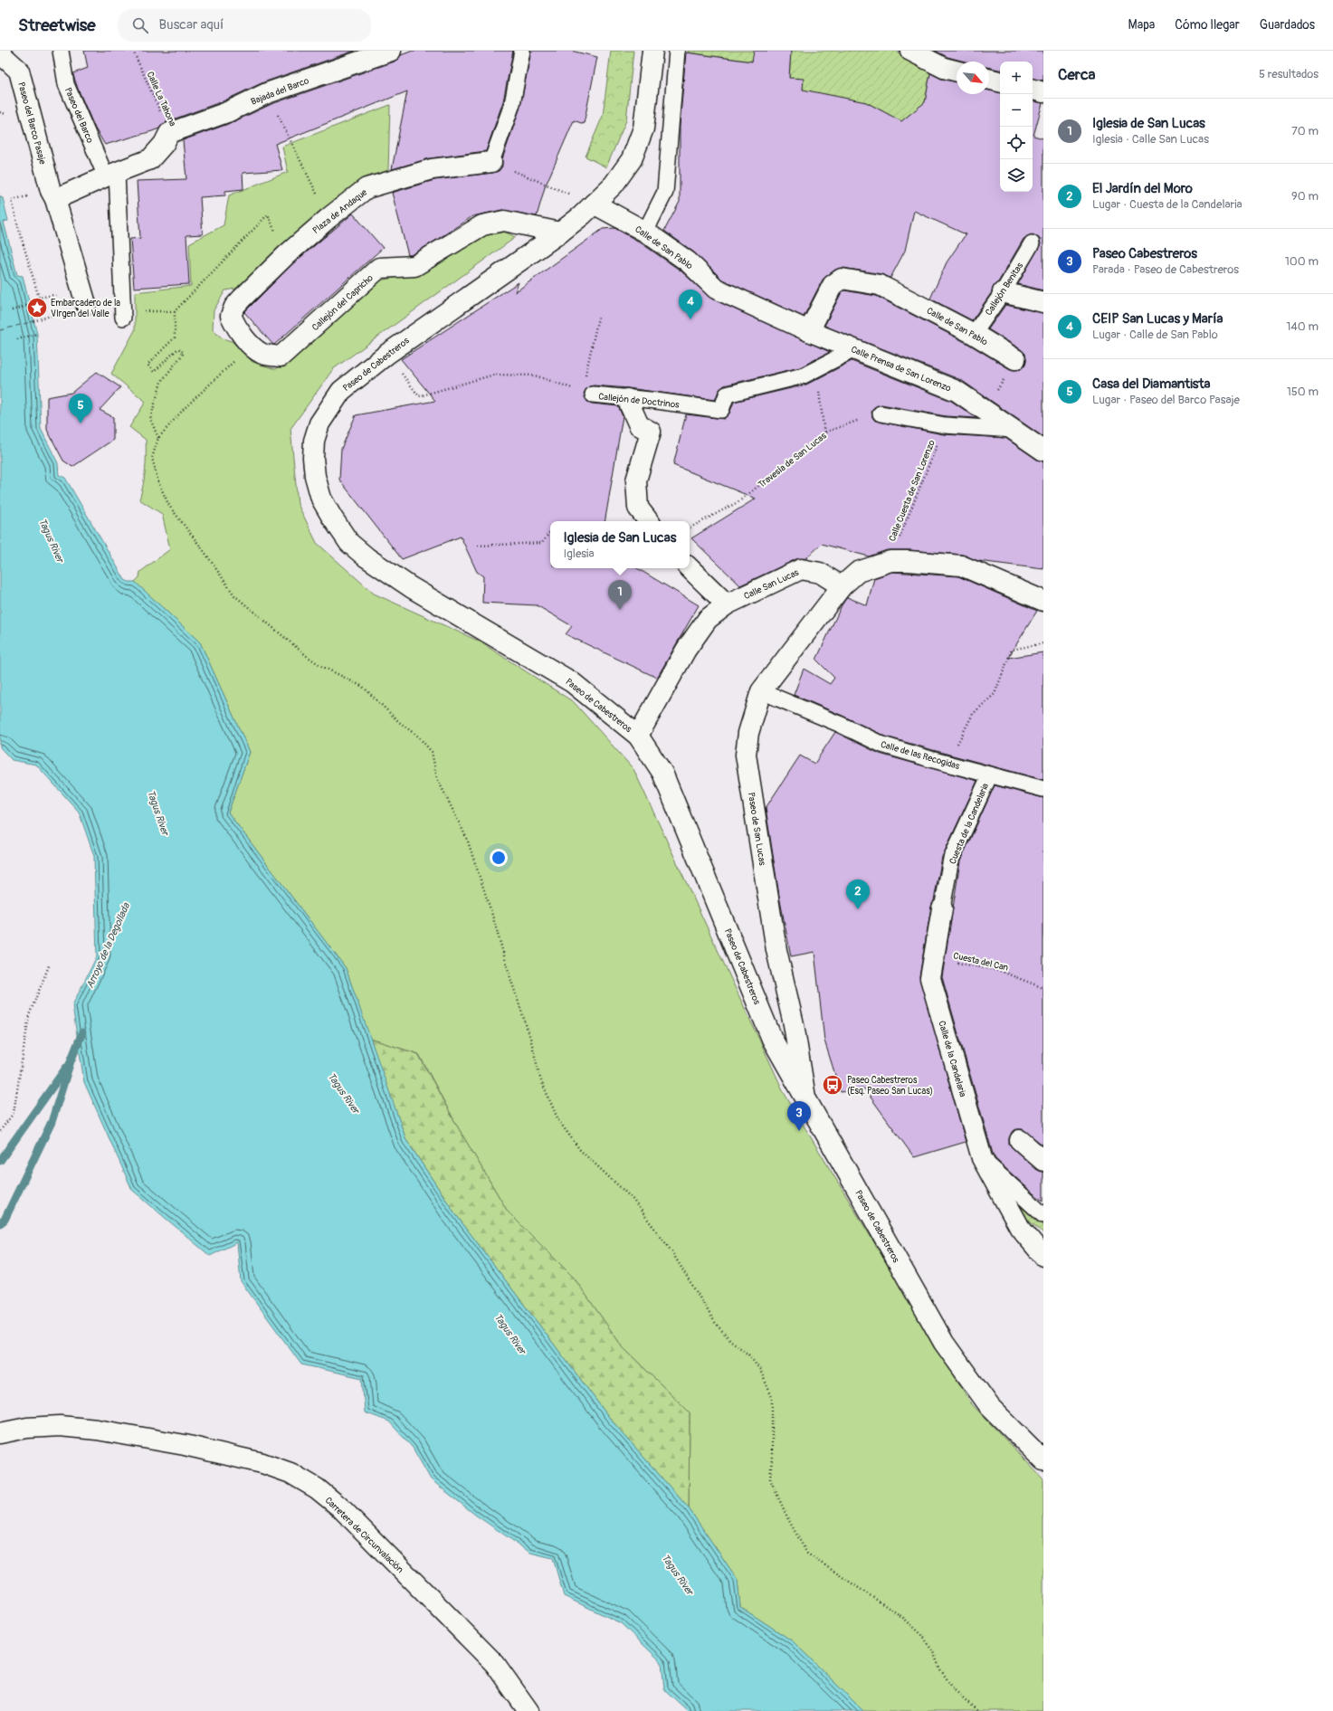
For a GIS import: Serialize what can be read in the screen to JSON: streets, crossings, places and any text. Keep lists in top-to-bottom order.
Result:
{
  "streets": {
    "street": [
      "Bajada del Barco",
      "Paseo del Barco Pasaje",
      "Plaza de Andaque",
      "Calle de San Pablo",
      "Callejón del Capricho",
      "Paseo de Cabestreros",
      "Calle Prensa de San Lorenzo",
      "Calle San Lucas",
      "Cuesta de la Candelaria",
      "Paseo de San Lucas",
      "Calle de la Candelaria",
      "Carretera de Circunvalación"
    ],
    "lane": [
      "Paseo del Barco",
      "Callejón Benitas",
      "Callejón de Doctrinos",
      "Calle de las Recogidas"
    ],
    "path": [
      "Calle La Tahona",
      "Travesía de San Lucas",
      "Calle Cuesta de San Lorenzo",
      "Cuesta del Can"
    ]
  },
  "crossings": [
    ["Bajada del Barco", "Calle La Tahona"],
    ["Plaza de Andaque", "Callejón del Capricho"],
    ["Calle de San Pablo", "Callejón Benitas"],
    ["Calle de San Pablo", "Paseo de Cabestreros"],
    ["Calle de San Pablo", "Calle Prensa de San Lorenzo"],
    ["Callejón del Capricho", "Paseo de Cabestreros"],
    ["Paseo de Cabestreros", "Callejón de Doctrinos"],
    ["Paseo de Cabestreros", "Calle San Lucas"],
    ["Paseo de Cabestreros", "Paseo de San Lucas"],
    ["Calle Prensa de San Lorenzo", "Callejón de Doctrinos"],
    ["Calle San Lucas", "Paseo de San Lucas"],
    ["Calle de las Recogidas", "Cuesta de la Candelaria"],
    ["Calle de las Recogidas", "Paseo de San Lucas"],
    ["Cuesta de la Candelaria", "Cuesta del Can"],
    ["Cuesta de la Candelaria", "Calle de la Candelaria"],
    ["Cuesta del Can", "Calle de la Candelaria"]
  ],
  "water": ["Tagus River", "Arroyo de la Degollada"],
  "places": {
    "place": ["Embarcadero de la VIrgen del Valle"],
    "bus stop": ["Paseo Cabestreros (Esq. Paseo San Lucas)"]
  },
  "north": "bottom right",
  "page": {
    "header": "Streetwise",
    "search": "Buscar aquí",
    "nav": ["Mapa", "Cómo llegar", "Guardados"],
    "heading": ["Cerca", "5 resultados"],
    "map_buttons": ["+", "−"],
    "list": [
      {
        "mark": "1",
        "name": "Iglesia de San Lucas",
        "note": "Iglesia · Calle San Lucas",
        "value": "70 m"
      },
      {
        "mark": "2",
        "name": "El Jardín del Moro",
        "note": "Lugar · Cuesta de la Candelaria",
        "value": "90 m"
      },
      {
        "mark": "3",
        "name": "Paseo Cabestreros",
        "note": "Parada · Paseo de Cabestreros",
        "value": "100 m"
      },
      {
        "mark": "4",
        "name": "CEIP San Lucas y María",
        "note": "Lugar · Calle de San Pablo",
        "value": "140 m"
      },
      {
        "mark": "5",
        "name": "Casa del Diamantista",
        "note": "Lugar · Paseo del Barco Pasaje",
        "value": "150 m"
      }
    ],
    "pins": [
      "4",
      "5",
      "1",
      "2",
      "3"
    ],
    "popup": ["Iglesia de San Lucas", "Iglesia"]
  }
}
